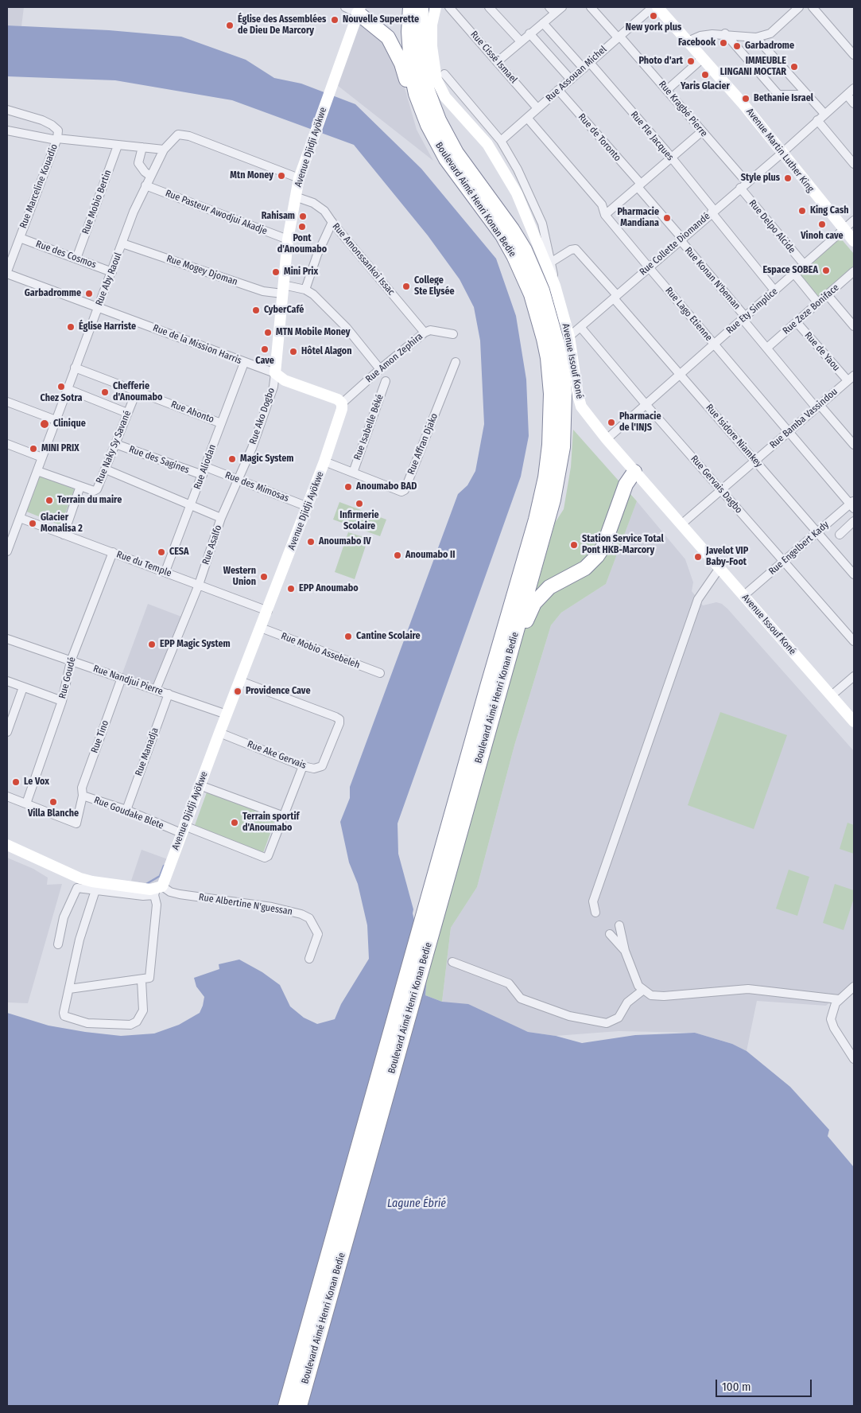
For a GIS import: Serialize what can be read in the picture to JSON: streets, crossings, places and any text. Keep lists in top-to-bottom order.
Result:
{
  "streets": {
    "highway": ["Boulevard Aimé Henri Konan Bedie"],
    "street": [
      "Rue Cissé Ismael",
      "Rue Assouan Michel",
      "Rue Kragbé Pierre",
      "Rue Fle Jacques",
      "Rue de Toronto",
      "Avenue Djidji Ayökwe",
      "Avenue Martin Luther King",
      "Rue Marceline Kouadio",
      "Rue Mobio Bertin",
      "Rue Pasteur Awodjui Akadje",
      "Rue Delpo Alcide",
      "Rue Collette Diomandé",
      "Rue des Cosmos",
      "Rue Amonssankoi Issac",
      "Rue Mogey Djoman",
      "Rue Konan N'beman",
      "Rue Aby Raoul",
      "Rue Zeze Boniface",
      "Rue Ety Simplice",
      "Rue Lago Etienne",
      "Rue de la Mission Harris",
      "Rue de Yaou",
      "Rue Amon Zephira",
      "Avenue Issouf Koné",
      "Rue Ahonto",
      "Rue Ako Dogbo",
      "Rue Bamba Vassindou",
      "Rue Isabelle Béké",
      "Rue Isidore Niamkey",
      "Rue Affran Djako",
      "Rue Naky Sy Savané",
      "Rue des Sagines",
      "Rue Aliodan",
      "Rue Gervais Dagbo",
      "Rue des Mimosas",
      "Rue Asalfo",
      "Rue Engelbert Kady",
      "Rue du Temple",
      "Rue Mobio Assebeleh",
      "Rue Goudé",
      "Rue Nandjui Pierre",
      "Rue Tino",
      "Rue Manadja",
      "Rue Ake Gervais",
      "Rue Goudake Blete",
      "Rue Albertine N'guessan"
    ]
  },
  "crossings": [
    ["Rue Cissé Ismael", "Rue Assouan Michel"],
    ["Rue Assouan Michel", "Rue Kragbé Pierre"],
    ["Rue Assouan Michel", "Rue Fle Jacques"],
    ["Rue Assouan Michel", "Rue de Toronto"],
    ["Rue Assouan Michel", "Rue Lago Etienne"],
    ["Rue Kragbé Pierre", "Rue Collette Diomandé"],
    ["Rue Fle Jacques", "Rue Collette Diomandé"],
    ["Rue Fle Jacques", "Rue Ety Simplice"],
    ["Rue de Toronto", "Rue Konan N'beman"],
    ["Avenue Djidji Ayökwe", "Rue Pasteur Awodjui Akadje"],
    ["Avenue Djidji Ayökwe", "Rue Amonssankoi Issac"],
    ["Avenue Djidji Ayökwe", "Rue Mogey Djoman"],
    ["Avenue Djidji Ayökwe", "Rue Aby Raoul"],
    ["Avenue Djidji Ayökwe", "Rue de la Mission Harris"],
    ["Avenue Djidji Ayökwe", "Rue Amon Zephira"],
    ["Avenue Djidji Ayökwe", "Rue Ako Dogbo"],
    ["Avenue Djidji Ayökwe", "Rue Affran Djako"],
    ["Avenue Djidji Ayökwe", "Rue des Mimosas"],
    ["Avenue Djidji Ayökwe", "Rue du Temple"],
    ["Avenue Djidji Ayökwe", "Rue Mobio Assebeleh"],
    ["Avenue Djidji Ayökwe", "Rue Nandjui Pierre"],
    ["Avenue Djidji Ayökwe", "Rue Ake Gervais"],
    ["Avenue Djidji Ayökwe", "Rue Goudake Blete"],
    ["Avenue Djidji Ayökwe", "Rue Albertine N'guessan"],
    ["Avenue Martin Luther King", "Rue Collette Diomandé"],
    ["Avenue Martin Luther King", "Rue Ety Simplice"],
    ["Rue Marceline Kouadio", "Rue des Cosmos"],
    ["Rue Marceline Kouadio", "Rue de la Mission Harris"],
    ["Rue Mobio Bertin", "Rue des Cosmos"],
    ["Rue Pasteur Awodjui Akadje", "Rue Aby Raoul"],
    ["Rue Delpo Alcide", "Rue Collette Diomandé"],
    ["Rue Delpo Alcide", "Rue Ety Simplice"],
    ["Rue Collette Diomandé", "Rue Konan N'beman"],
    ["Rue Collette Diomandé", "Rue Lago Etienne"],
    ["Rue Collette Diomandé", "Avenue Issouf Koné"],
    ["Rue Collette Diomandé", "Rue Isidore Niamkey"],
    ["Rue Collette Diomandé", "Rue Gervais Dagbo"],
    ["Rue des Cosmos", "Rue Aby Raoul"],
    ["Rue Amonssankoi Issac", "Rue Amon Zephira"],
    ["Rue Mogey Djoman", "Rue Aby Raoul"],
    ["Rue Konan N'beman", "Rue Zeze Boniface"],
    ["Rue Konan N'beman", "Rue Ety Simplice"],
    ["Rue Konan N'beman", "Rue Bamba Vassindou"],
    ["Rue Aby Raoul", "Rue de la Mission Harris"],
    ["Rue Aby Raoul", "Rue Ahonto"],
    ["Rue Aby Raoul", "Rue Naky Sy Savané"],
    ["Rue Aby Raoul", "Rue du Temple"],
    ["Rue Zeze Boniface", "Rue de Yaou"],
    ["Rue Ety Simplice", "Rue Lago Etienne"],
    ["Rue Ety Simplice", "Avenue Issouf Koné"],
    ["Rue Ety Simplice", "Rue Isidore Niamkey"],
    ["Rue Ety Simplice", "Rue Gervais Dagbo"],
    ["Rue Lago Etienne", "Rue Bamba Vassindou"],
    ["Rue Lago Etienne", "Rue Engelbert Kady"],
    ["Rue de la Mission Harris", "Rue Ako Dogbo"],
    ["Rue de la Mission Harris", "Rue Aliodan"],
    ["Rue de Yaou", "Rue Bamba Vassindou"],
    ["Avenue Issouf Koné", "Rue Bamba Vassindou"],
    ["Avenue Issouf Koné", "Rue Engelbert Kady"],
    ["Rue Ahonto", "Rue Naky Sy Savané"],
    ["Rue Ahonto", "Rue Aliodan"],
    ["Rue Ako Dogbo", "Rue des Mimosas"],
    ["Rue Ako Dogbo", "Rue Asalfo"],
    ["Rue Bamba Vassindou", "Rue Isidore Niamkey"],
    ["Rue Bamba Vassindou", "Rue Gervais Dagbo"],
    ["Rue Isabelle Béké", "Rue Affran Djako"],
    ["Rue Isidore Niamkey", "Rue Engelbert Kady"],
    ["Rue Naky Sy Savané", "Rue des Sagines"],
    ["Rue Naky Sy Savané", "Rue Asalfo"],
    ["Rue des Sagines", "Rue Aliodan"],
    ["Rue des Sagines", "Rue des Mimosas"],
    ["Rue Aliodan", "Rue des Mimosas"],
    ["Rue Aliodan", "Rue Asalfo"],
    ["Rue Aliodan", "Rue du Temple"],
    ["Rue Gervais Dagbo", "Rue Engelbert Kady"],
    ["Rue Asalfo", "Rue du Temple"],
    ["Rue Asalfo", "Rue Nandjui Pierre"],
    ["Rue du Temple", "Rue Goudé"],
    ["Rue Goudé", "Rue Nandjui Pierre"],
    ["Rue Goudé", "Rue Goudake Blete"],
    ["Rue Nandjui Pierre", "Rue Tino"],
    ["Rue Nandjui Pierre", "Rue Manadja"],
    ["Rue Tino", "Rue Goudake Blete"],
    ["Rue Manadja", "Rue Goudake Blete"]
  ],
  "water": ["Lagune Ébrié"],
  "places": [
    "New york plus",
    "Nouvelle Superette",
    "Église des Assemblées de Dieu De Marcory",
    "Facebook",
    "Garbadrome",
    "Photo d'art",
    "IMMEUBLE LINGANI MOCTAR",
    "Yaris Glacier",
    "Bethanie Israel",
    "Mtn Money",
    "Style plus",
    "King Cash",
    "Rahisam",
    "Pharmacie Mandiana",
    "Vinoh cave",
    "Pont d'Anoumabo",
    "Espace SOBEA",
    "Mini Prix",
    "College Ste Elysée",
    "Garbadromme",
    "CyberCafé",
    "Église Harriste",
    "MTN Mobile Money",
    "Cave",
    "Hôtel Alagon",
    "Chez Sotra",
    "Chefferie d'Anoumabo",
    "Pharmacie de l'INJS",
    "Clinique",
    "MINI PRIX",
    "Magic System",
    "Anoumabo BAD",
    "Terrain du maire",
    "Infirmerie Scolaire",
    "Glacier Monalisa 2",
    "Anoumabo IV",
    "Station Service Total Pont HKB-Marcory",
    "CESA",
    "Anoumabo II",
    "Javelot VIP Baby-Foot",
    "Western Union",
    "EPP Anoumabo",
    "Cantine Scolaire",
    "EPP Magic System",
    "Providence Cave",
    "Le Vox",
    "Villa Blanche",
    "Terrain sportif d'Anoumabo"
  ],
  "scale_bar": "100 m"
}
